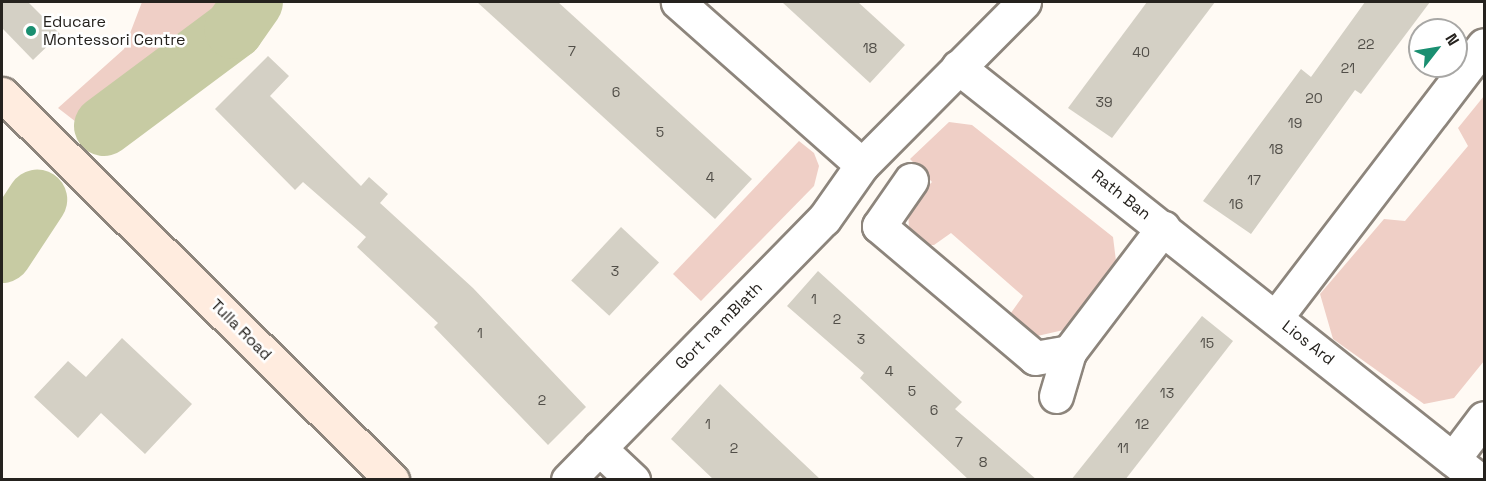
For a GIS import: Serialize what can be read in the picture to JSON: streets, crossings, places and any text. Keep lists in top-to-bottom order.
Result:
{
  "streets": {
    "main road": ["Tulla Road"],
    "street": ["Rath Ban", "Gort na mBlath", "Lios Ard"]
  },
  "crossings": [
    ["Rath Ban", "Gort na mBlath"],
    ["Rath Ban", "Lios Ard"]
  ],
  "places": ["Educare Montessori Centre"],
  "house_numbers": [
    "22",
    "18",
    "7",
    "40",
    "21",
    "6",
    "20",
    "39",
    "19",
    "5",
    "18",
    "4",
    "17",
    "16",
    "3",
    "1",
    "2",
    "1",
    "3",
    "15",
    "4",
    "5",
    "13",
    "2",
    "6",
    "1",
    "12",
    "7",
    "2",
    "11",
    "8"
  ],
  "north": "top right"
}
